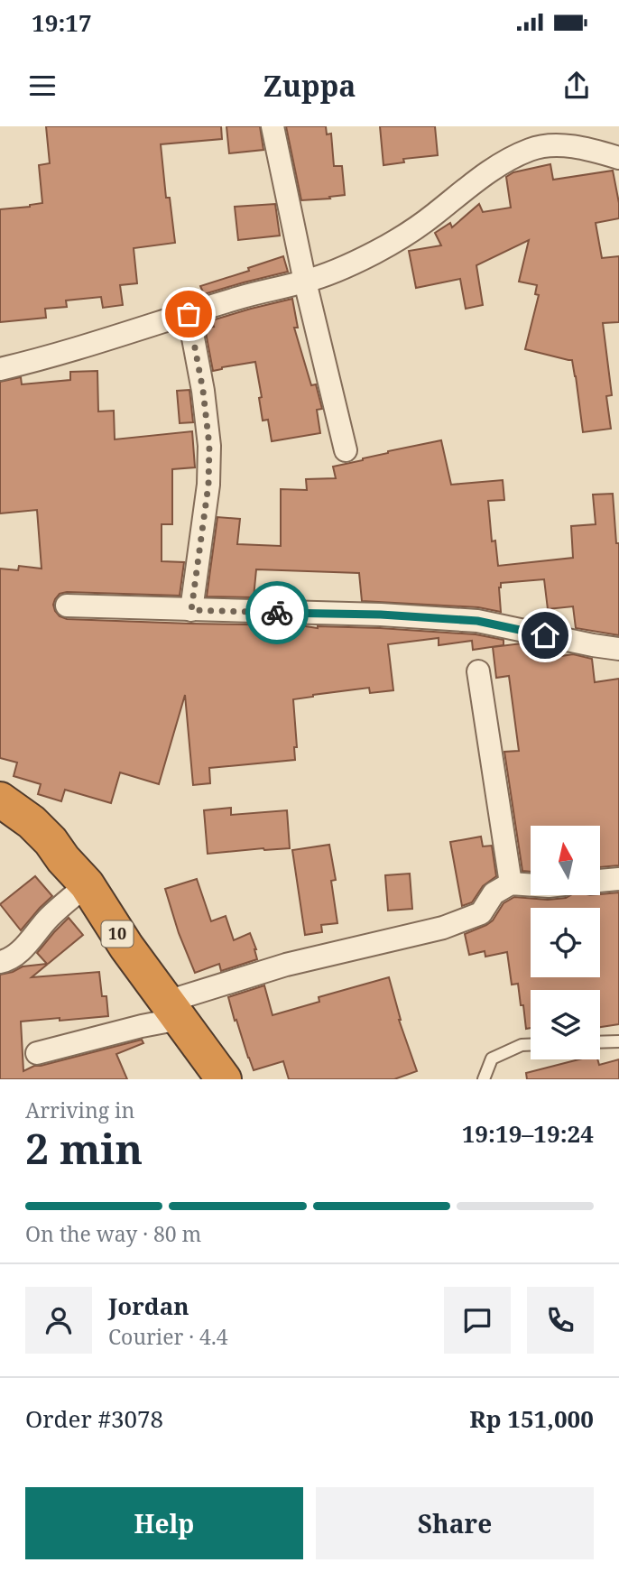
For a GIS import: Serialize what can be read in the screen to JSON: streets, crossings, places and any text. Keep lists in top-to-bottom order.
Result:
{
  "streets": {
    "highway": ["10"]
  },
  "north": "top",
  "page": {
    "status": "19:17",
    "header": "Zuppa",
    "heading": ["2 min", "Arriving in", "19:19–19:24"],
    "panel": [
      "Jordan",
      "Courier · 4.4",
      "Order #3078",
      "Rp 151,000"
    ],
    "bar": "On the way · 80 m",
    "buttons": ["Help", "Share"]
  }
}
